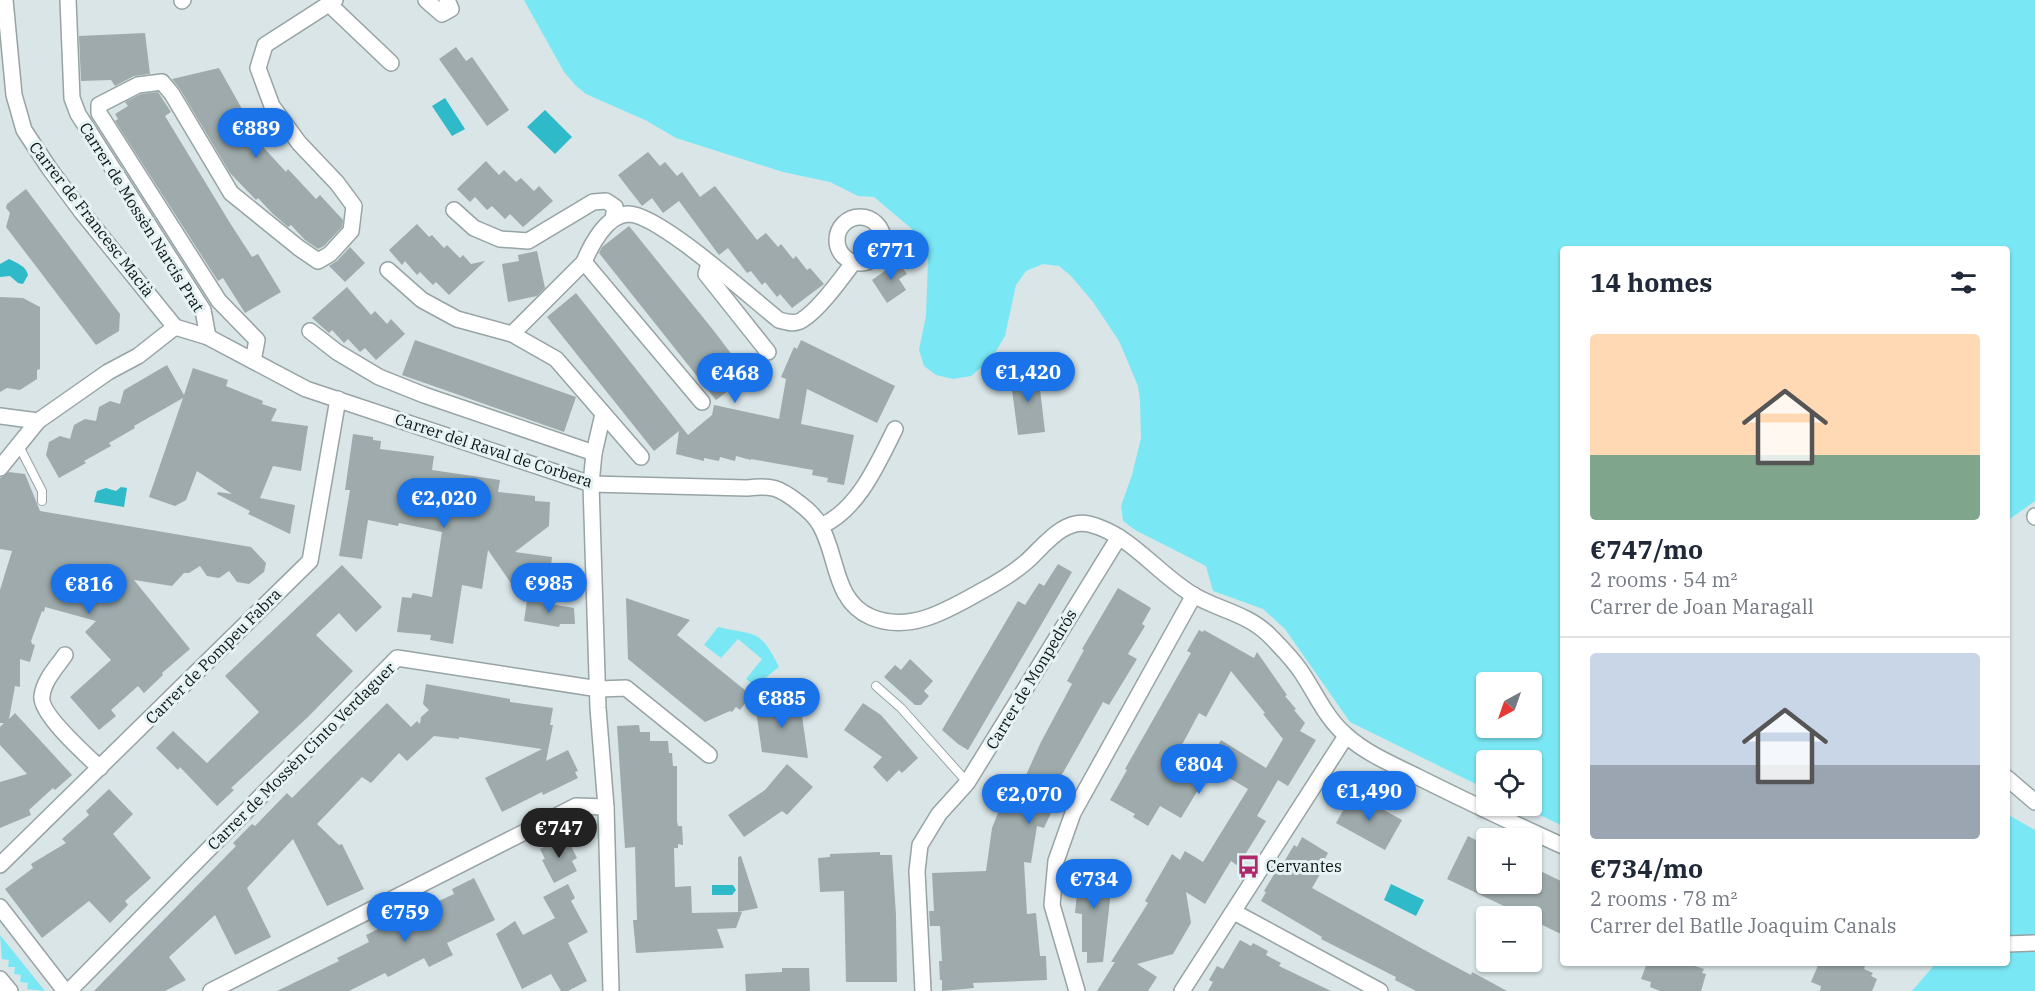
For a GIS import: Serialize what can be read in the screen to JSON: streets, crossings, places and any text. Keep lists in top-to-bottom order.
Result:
{
  "streets": {
    "street": [
      "Carrer de Mossèn Narcís Prat",
      "Carrer de Francesc Macià",
      "Carrer del Raval de Corbera",
      "Carrer de Pompeu Fabra",
      "Carrer de Monpedrós",
      "Carrer de Mossèn Cinto Verdaguer"
    ]
  },
  "crossings": [
    ["Carrer de Mossèn Narcís Prat", "Carrer del Raval de Corbera"],
    ["Carrer de Francesc Macià", "Carrer del Raval de Corbera"],
    ["Carrer del Raval de Corbera", "Carrer de Pompeu Fabra"],
    ["Carrer del Raval de Corbera", "Carrer de Monpedrós"]
  ],
  "places": {
    "bus stop": ["Cervantes"]
  },
  "north": "bottom left",
  "page": {
    "price": [
      "€889",
      "€771",
      "€1,420",
      "€468",
      "€2,020",
      "€985",
      "€816",
      "€885",
      "€804",
      "€1,490",
      "€2,070",
      "€747",
      "€734",
      "€759"
    ],
    "heading": "14 homes",
    "list": [
      {
        "name": "€747/mo",
        "note": "2 rooms · 54 m² · Carrer de Joan Maragall"
      },
      {
        "name": "€734/mo",
        "note": "2 rooms · 78 m² · Carrer del Batlle Joaquim Canals"
      }
    ],
    "map_buttons": ["+", "−"]
  }
}
